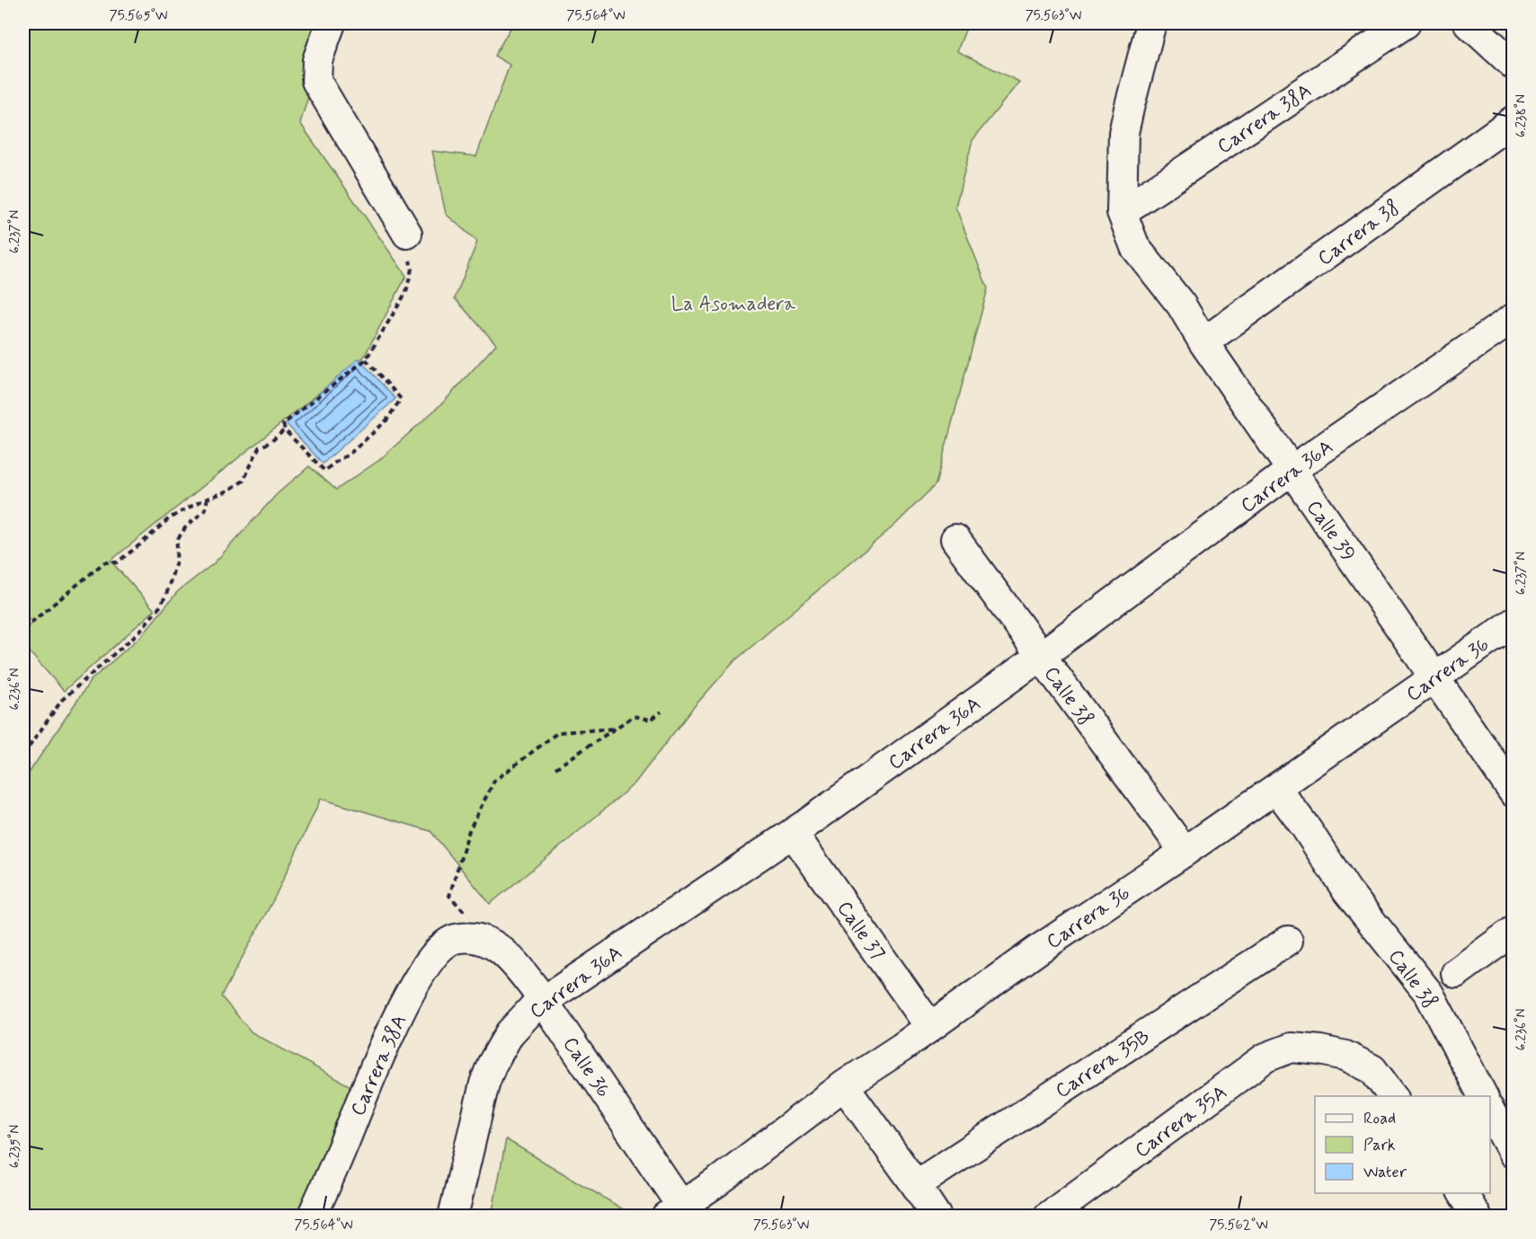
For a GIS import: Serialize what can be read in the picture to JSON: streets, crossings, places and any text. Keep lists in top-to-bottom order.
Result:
{
  "streets": {
    "street": [
      "Carrera 38A",
      "Carrera 38",
      "Carrera 36A",
      "Calle 39",
      "Carrera 36",
      "Calle 38",
      "Calle 37",
      "Carrera 35B",
      "Calle 36",
      "Carrera 35A"
    ]
  },
  "crossings": [
    ["Carrera 38A", "Calle 39"],
    ["Carrera 38A", "Calle 36"],
    ["Carrera 38", "Calle 39"],
    ["Carrera 36A", "Calle 39"],
    ["Carrera 36A", "Calle 38"],
    ["Carrera 36A", "Calle 37"],
    ["Carrera 36A", "Calle 36"],
    ["Calle 39", "Carrera 36"],
    ["Carrera 36", "Calle 38"],
    ["Carrera 36", "Calle 37"],
    ["Carrera 36", "Calle 36"]
  ],
  "parks": ["La Asomadera"],
  "legend": ["Road", "Park", "Water"],
  "coordinates": [
    "75.565°W",
    "75.564°W",
    "75.563°W",
    "6.238°N",
    "6.237°N",
    "6.236°N",
    "6.235°N",
    "75.562°W"
  ]
}
